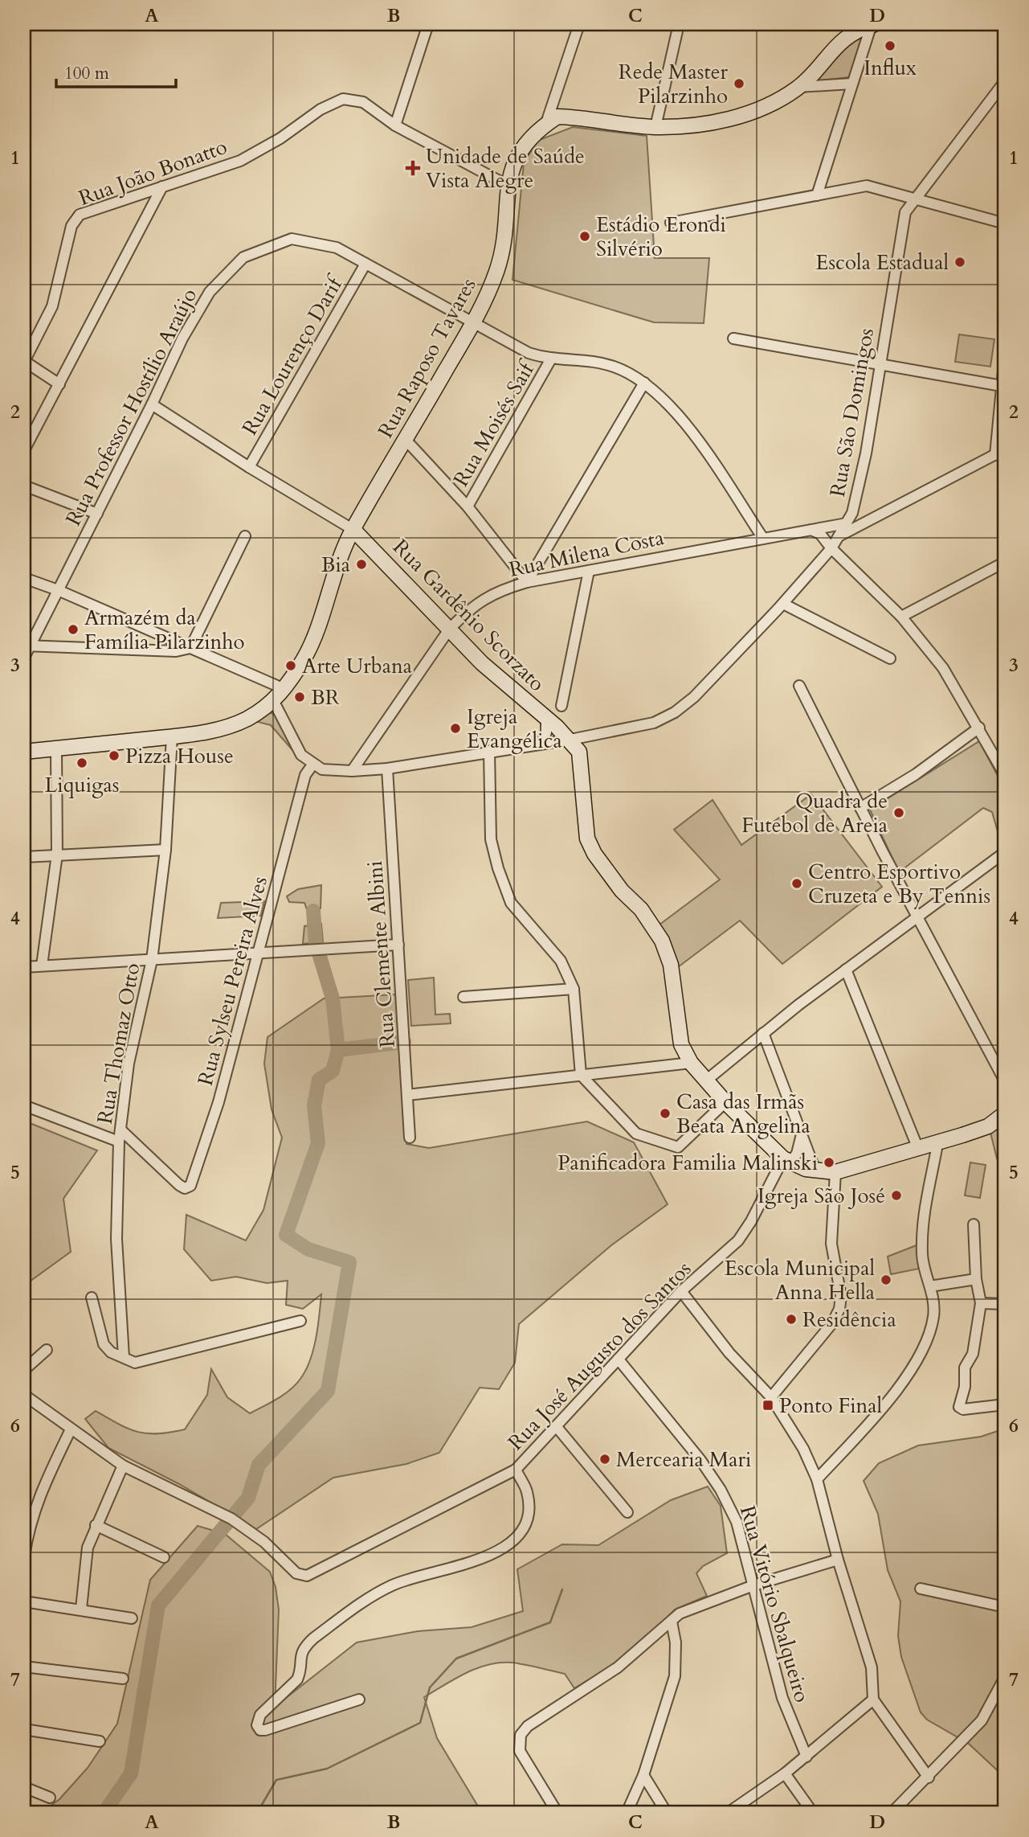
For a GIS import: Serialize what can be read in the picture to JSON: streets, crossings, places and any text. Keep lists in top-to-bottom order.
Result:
{
  "streets": {
    "main road": ["Rua Raposo Tavares", "Rua Gardênio Scorzato"],
    "street": [
      "Rua João Bonatto",
      "Rua Lourenço Darif",
      "Rua Professor Hostílio Araújo",
      "Rua São Domingos",
      "Rua Moisés Saif",
      "Rua Milena Costa",
      "Rua Clemente Albini",
      "Rua Sylseu Pereira Alves",
      "Rua Thomaz Otto",
      "Rua José Augusto dos Santos",
      "Rua Vitório Sbalqueiro"
    ]
  },
  "crossings": [
    ["Rua Lourenço Darif", "Rua Professor Hostílio Araújo"],
    ["Rua Lourenço Darif", "Rua Gardênio Scorzato"],
    ["Rua Raposo Tavares", "Rua Professor Hostílio Araújo"],
    ["Rua Raposo Tavares", "Rua Gardênio Scorzato"],
    ["Rua Raposo Tavares", "Rua Thomaz Otto"],
    ["Rua Professor Hostílio Araújo", "Rua Moisés Saif"],
    ["Rua Professor Hostílio Araújo", "Rua Milena Costa"],
    ["Rua Professor Hostílio Araújo", "Rua Gardênio Scorzato"],
    ["Rua São Domingos", "Rua Milena Costa"],
    ["Rua São Domingos", "Rua Gardênio Scorzato"],
    ["Rua São Domingos", "Rua Clemente Albini"],
    ["Rua São Domingos", "Rua Sylseu Pereira Alves"],
    ["Rua Milena Costa", "Rua Gardênio Scorzato"],
    ["Rua Gardênio Scorzato", "Rua José Augusto dos Santos"],
    ["Rua Sylseu Pereira Alves", "Rua Thomaz Otto"],
    ["Rua José Augusto dos Santos", "Rua Vitório Sbalqueiro"]
  ],
  "places": {
    "other": [
      "Influx",
      "Rede Master Pilarzinho",
      "Estádio Erondi Silvério",
      "Escola Estadual",
      "Bia",
      "Armazém da Família Pilarzinho",
      "Arte Urbana",
      "BR",
      "Igreja Evangélica",
      "Pizza House",
      "Liquigas",
      "Quadra de Futebol de Areia",
      "Centro Esportivo Cruzeta e By Tennis",
      "Casa das Irmãs Beata Angelina",
      "Panificadora Familia Malinski",
      "Igreja São José",
      "Escola Municipal Anna Hella",
      "Residência",
      "Mercearia Mari"
    ],
    "health": ["Unidade de Saúde Vista Alegre"],
    "transit": ["Ponto Final"]
  },
  "scale_bar": "100 m",
  "grid": {
    "columns": [
      "A",
      "B",
      "C",
      "D"
    ],
    "rows": [
      "1",
      "2",
      "3",
      "4",
      "5",
      "6",
      "7"
    ]
  }
}
